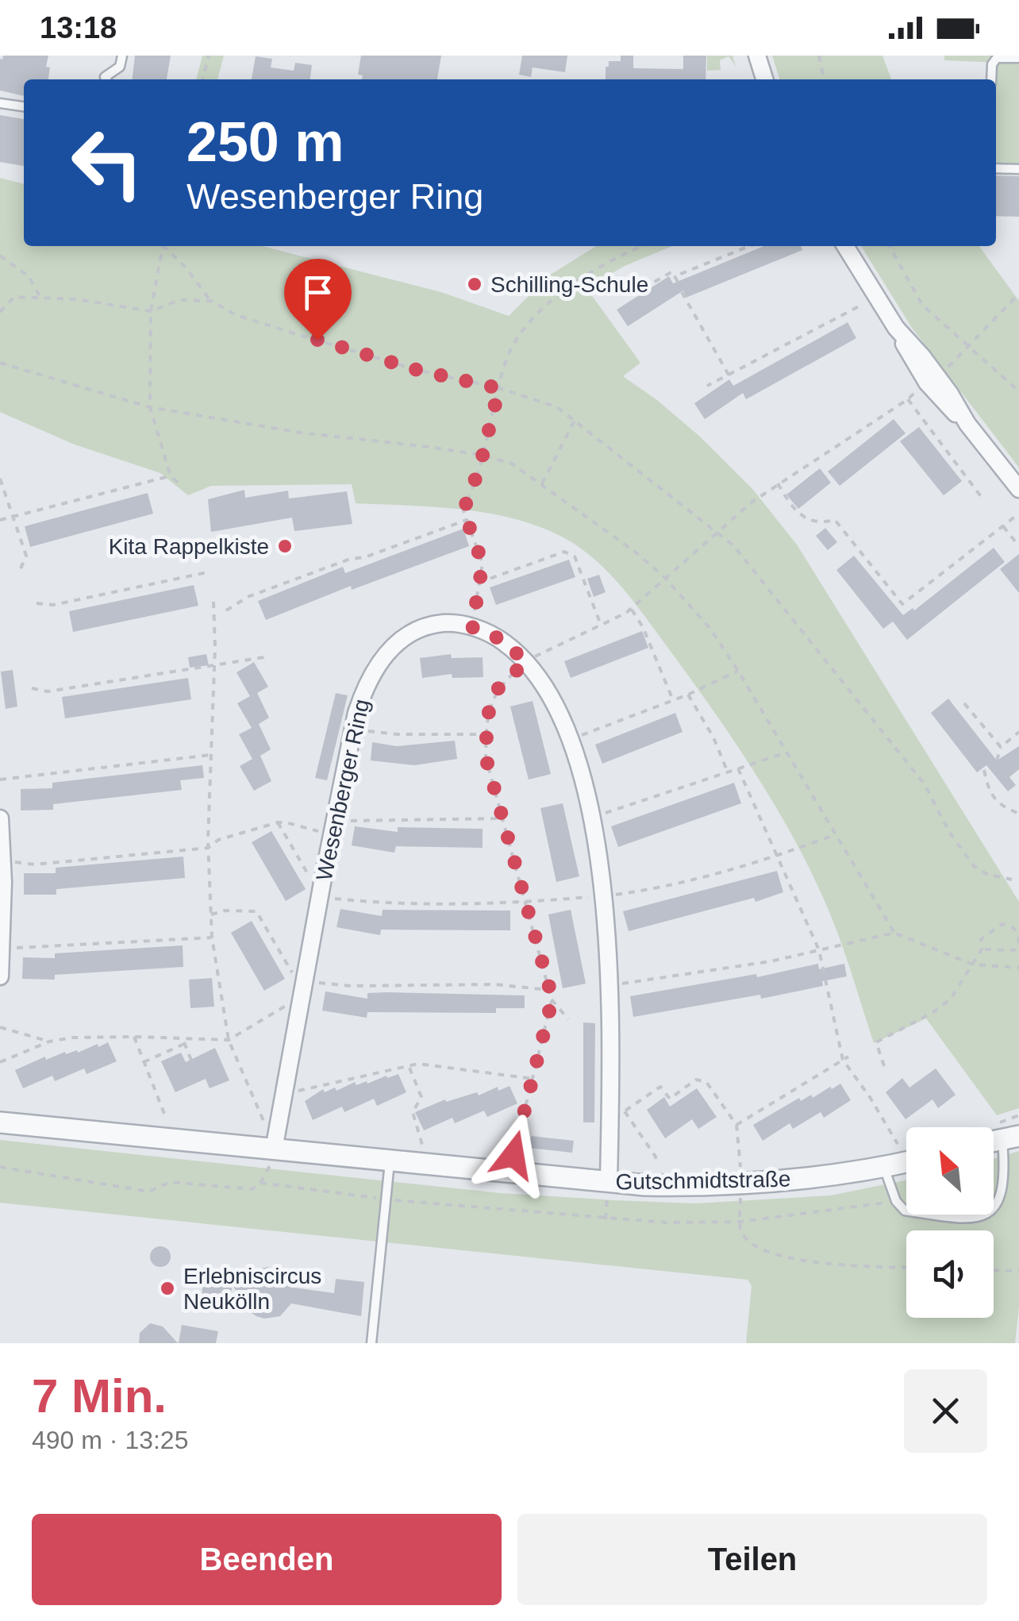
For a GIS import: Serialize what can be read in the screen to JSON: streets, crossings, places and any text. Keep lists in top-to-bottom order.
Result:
{
  "streets": {
    "street": ["Wesenberger Ring", "Gutschmidtstraße"]
  },
  "crossings": [
    ["Wesenberger Ring", "Gutschmidtstraße"]
  ],
  "places": ["Schilling-Schule", "Kita Rappelkiste", "Erlebniscircus Neukölln"],
  "north": "top left",
  "page": {
    "status": "13:18",
    "turn": ["250 m", "Wesenberger Ring"],
    "heading": ["7 Min.", "490 m · 13:25"],
    "buttons": ["Beenden", "Teilen"]
  }
}
